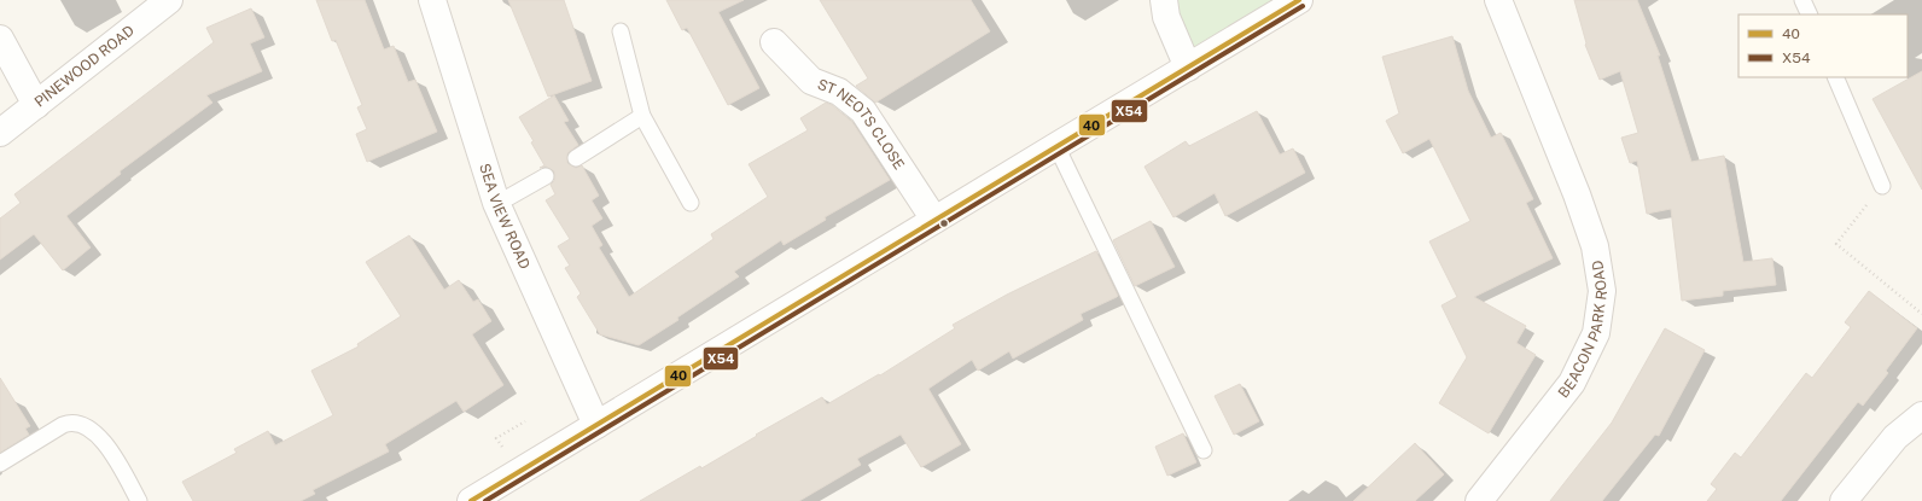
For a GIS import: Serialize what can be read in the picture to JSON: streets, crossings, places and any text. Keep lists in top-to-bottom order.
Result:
{
  "streets": {
    "street": [
      "PINEWOOD ROAD",
      "ST NEOTS CLOSE",
      "SEA VIEW ROAD",
      "BEACON PARK ROAD"
    ]
  },
  "lines": ["transit line 40", "transit line X54"],
  "legend": ["40", "X54"]
}
